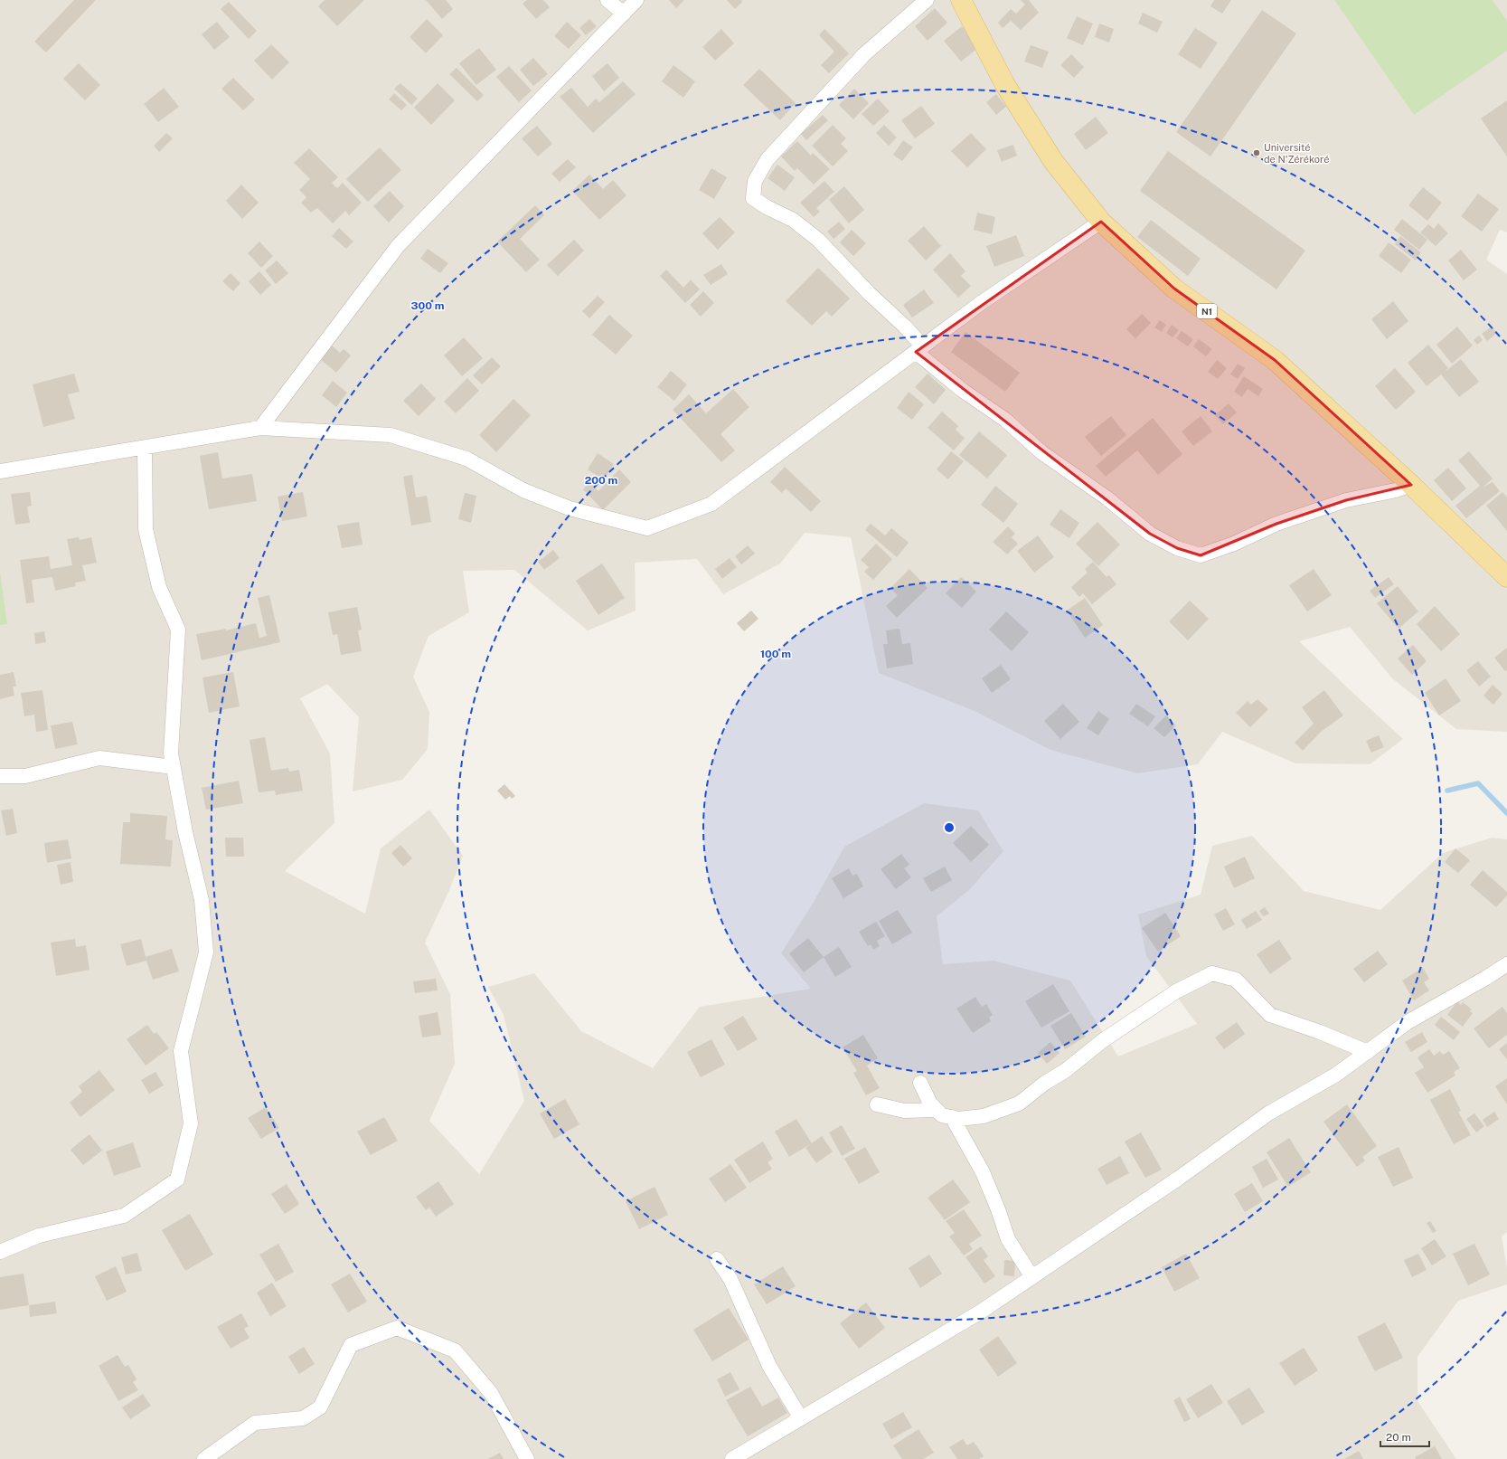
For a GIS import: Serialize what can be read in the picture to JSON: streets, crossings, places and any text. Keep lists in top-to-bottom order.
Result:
{
  "streets": {
    "main road": ["N1"]
  },
  "places": ["Université de N'Zérékoré"],
  "scale_bar": "20 m",
  "rings": ["300 m", "200 m", "100 m"]
}
